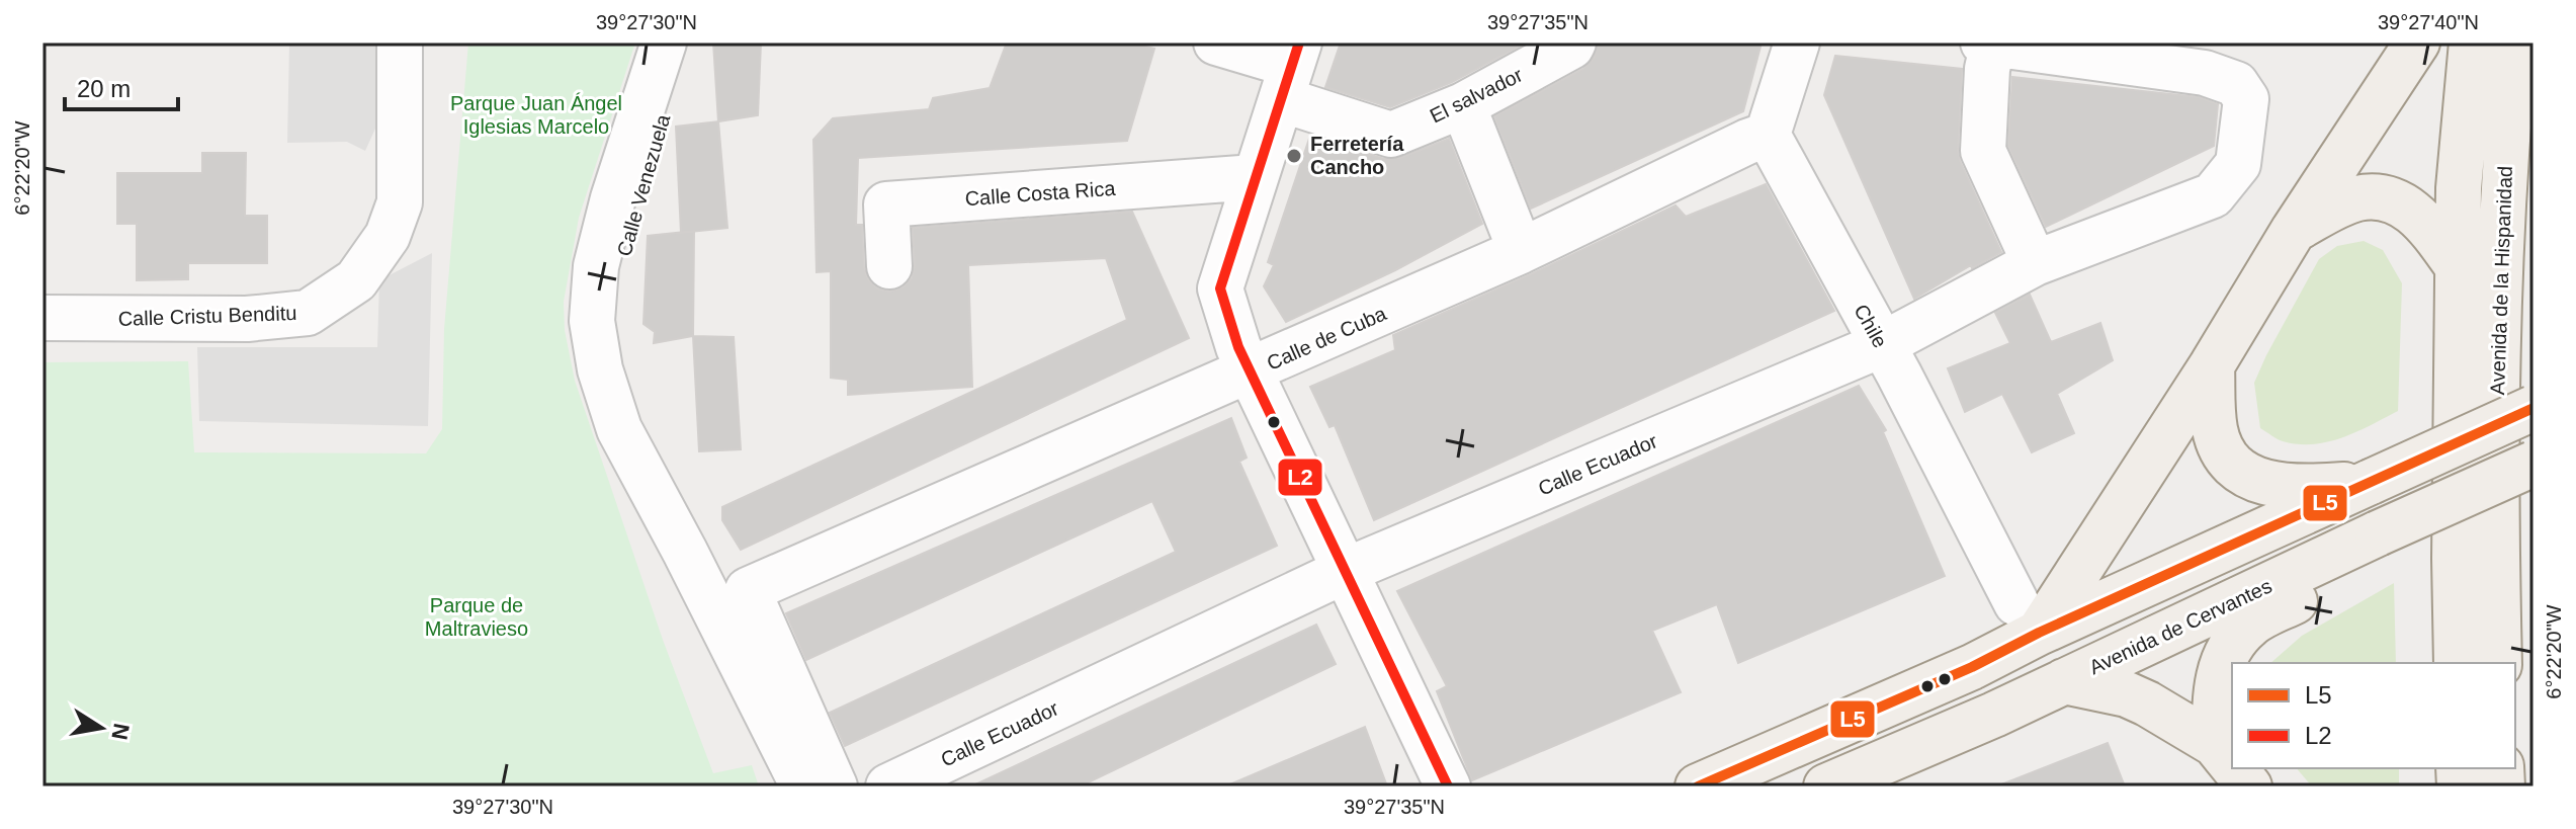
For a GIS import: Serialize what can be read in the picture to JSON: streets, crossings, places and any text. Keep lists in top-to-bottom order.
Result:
{
  "streets": {
    "main road": ["Avenida de la Hispanidad", "Avenida de Cervantes"],
    "street": [
      "El salvador",
      "Calle Venezuela",
      "Calle Costa Rica",
      "Calle Cristu Benditu",
      "Chile",
      "Calle de Cuba",
      "Calle Ecuador"
    ]
  },
  "crossings": [
    ["Chile", "Calle de Cuba"],
    ["Chile", "Calle Ecuador"]
  ],
  "parks": ["Parque Juan Ángel Iglesias Marcelo", "Parque de Maltravieso"],
  "places": ["Ferretería Cancho"],
  "lines": ["transit line L2", "transit line L5"],
  "legend": ["L5", "L2"],
  "scale_bar": "20 m",
  "north": "right",
  "coordinates": [
    "39°27'30\"N",
    "39°27'35\"N",
    "39°27'40\"N",
    "6°22'20\"W"
  ]
}
